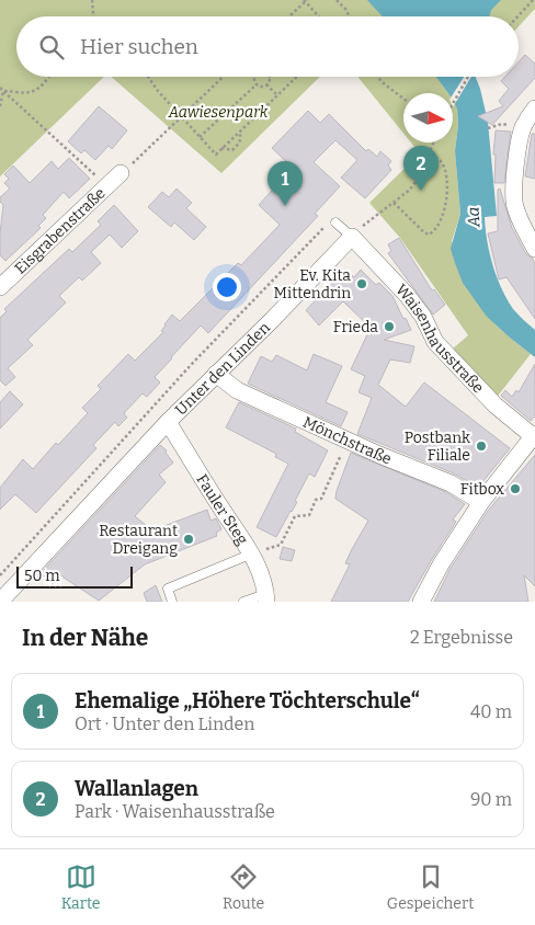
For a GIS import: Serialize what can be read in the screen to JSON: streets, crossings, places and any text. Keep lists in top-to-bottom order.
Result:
{
  "streets": {
    "street": [
      "Eisgrabenstraße",
      "Waisenhausstraße",
      "Unter den Linden",
      "Mönchstraße",
      "Fauler Steg"
    ]
  },
  "crossings": [
    ["Waisenhausstraße", "Unter den Linden"],
    ["Unter den Linden", "Mönchstraße"],
    ["Unter den Linden", "Fauler Steg"]
  ],
  "water": ["Aa"],
  "parks": ["Aawiesenpark"],
  "places": [
    "Ev. Kita Mittendrin",
    "Frieda",
    "Postbank Filiale",
    "Fitbox",
    "Restaurant Dreigang"
  ],
  "scale_bar": "50 m",
  "north": "right",
  "page": {
    "search": "Hier suchen",
    "pins": ["2", "1"],
    "scale": "50 m",
    "heading": ["In der Nähe", "2 Ergebnisse"],
    "list": [
      {
        "mark": "1",
        "name": "Ehemalige „Höhere Töchterschule“",
        "note": "Ort · Unter den Linden",
        "value": "40 m"
      },
      {
        "mark": "2",
        "name": "Wallanlagen",
        "note": "Park · Waisenhausstraße",
        "value": "90 m"
      }
    ],
    "nav": ["Karte", "Route", "Gespeichert"]
  }
}
